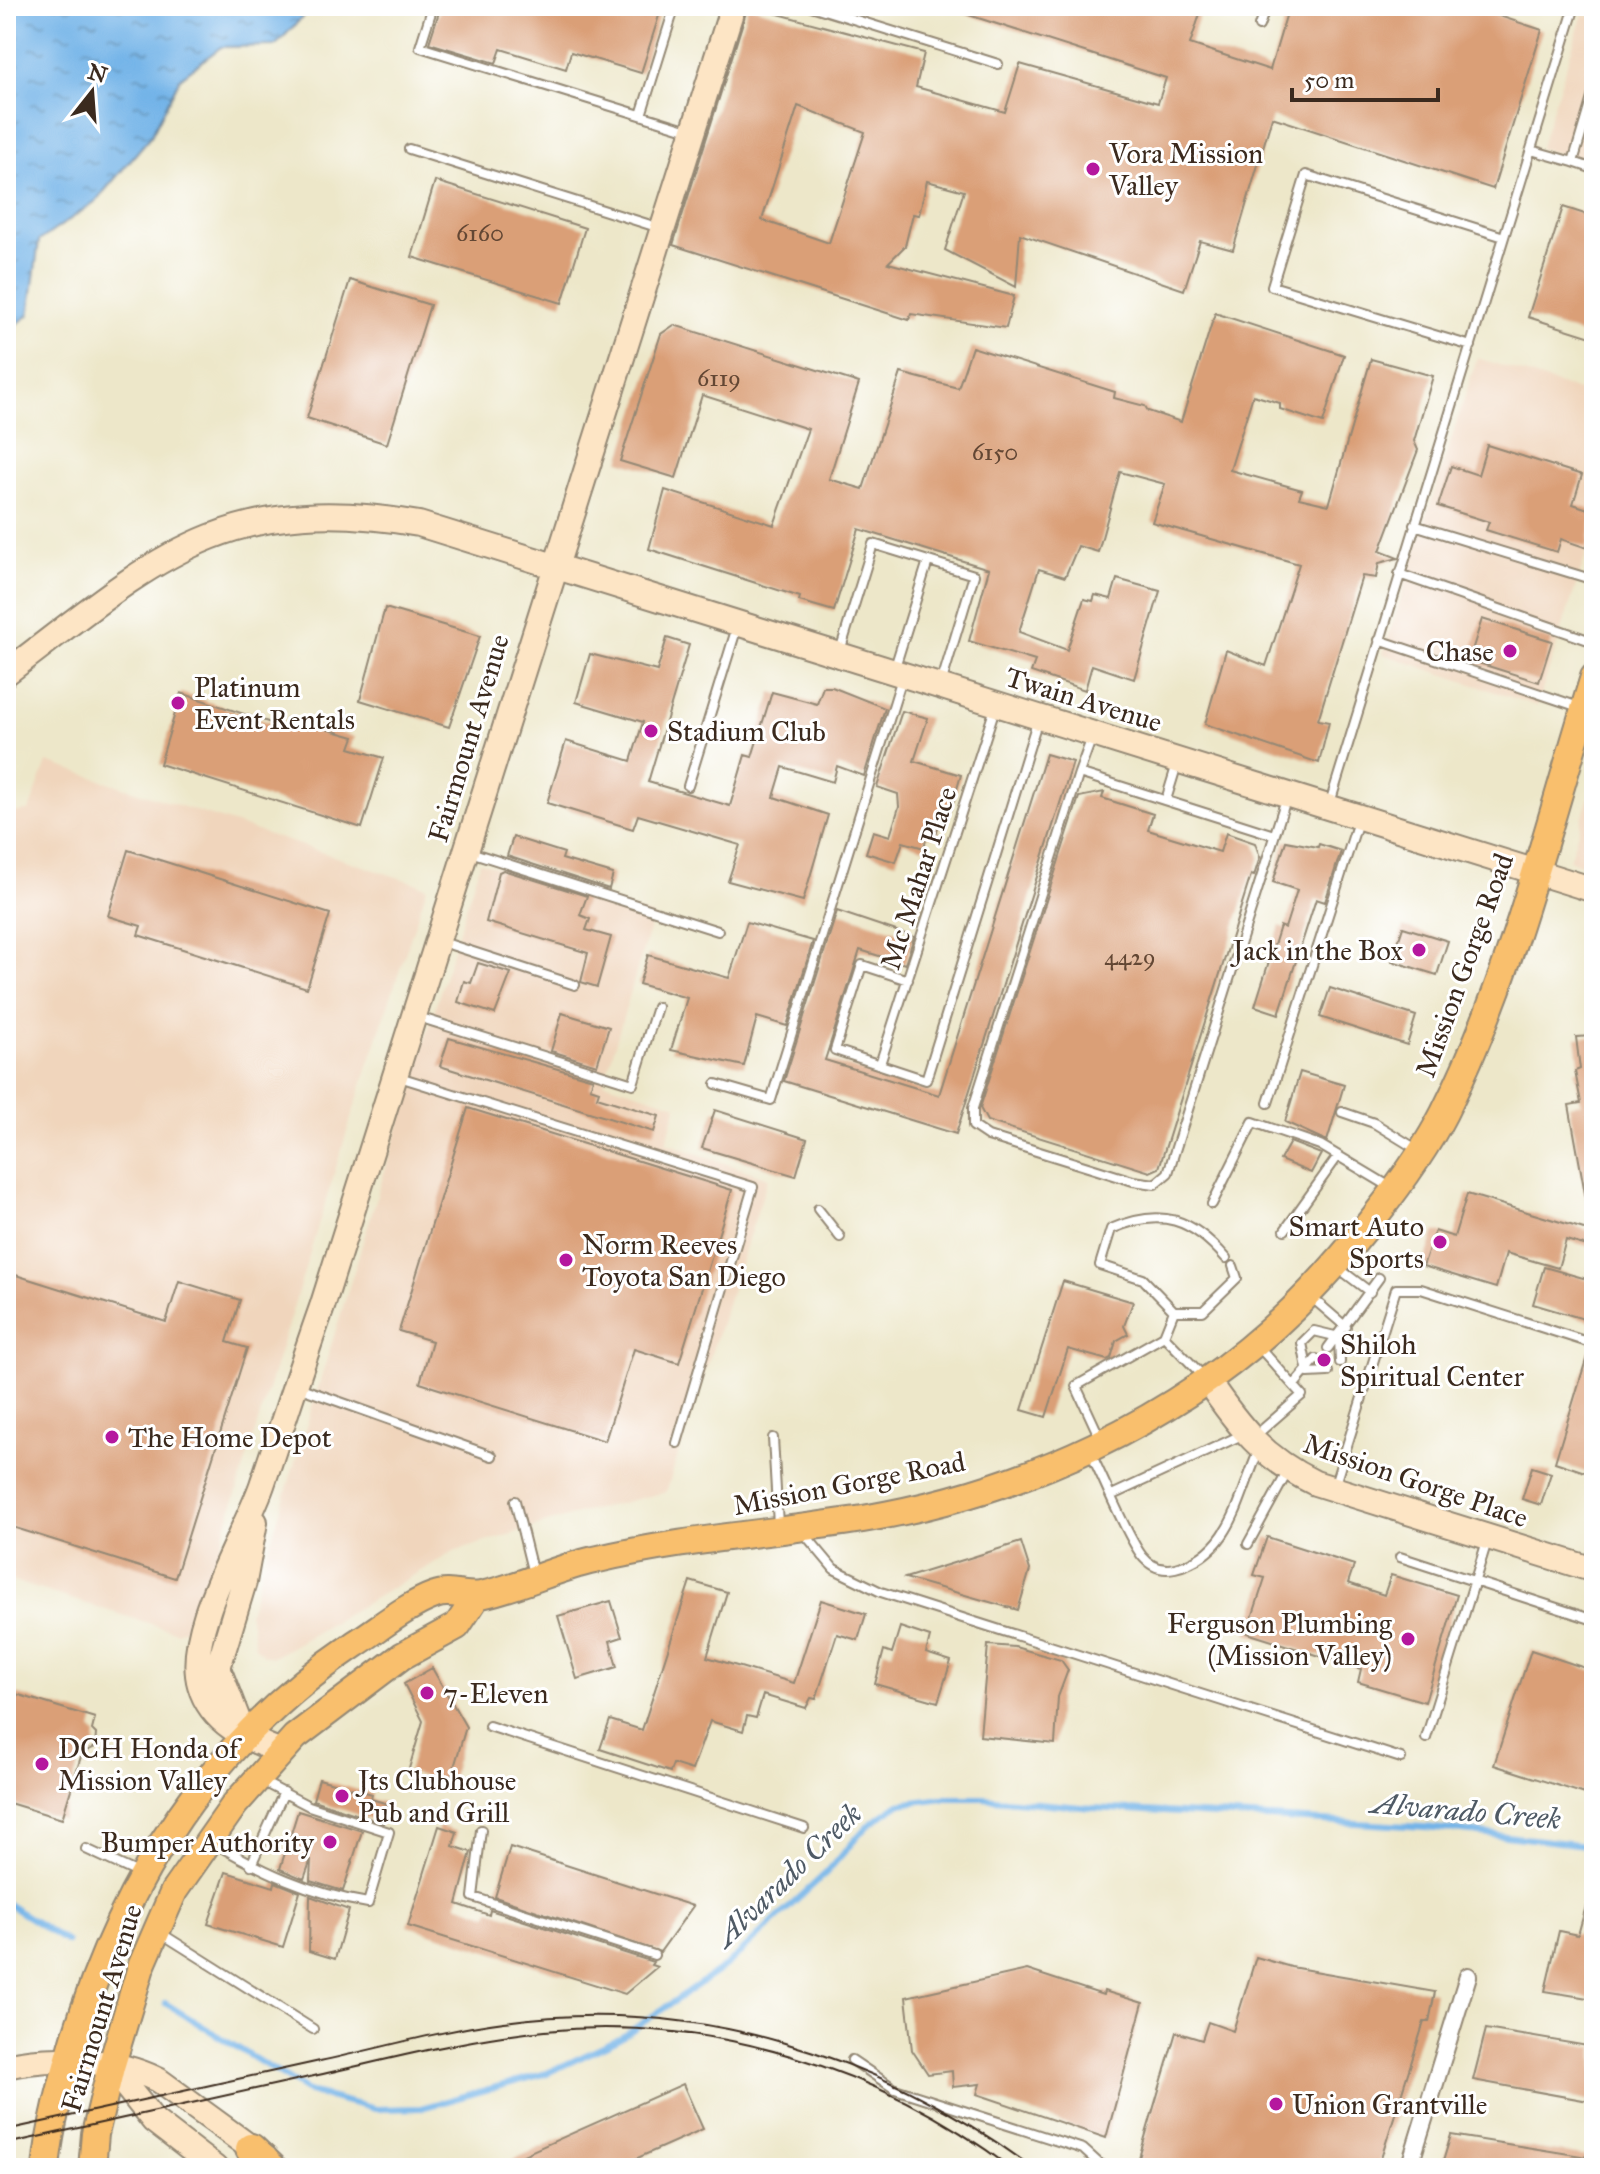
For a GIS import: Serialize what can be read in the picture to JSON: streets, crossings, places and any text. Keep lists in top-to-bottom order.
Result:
{
  "streets": {
    "main road": ["Fairmount Avenue", "Mission Gorge Road"],
    "street": ["Twain Avenue", "Mission Gorge Place"],
    "lane": ["Mc Mahar Place"]
  },
  "crossings": [
    ["Twain Avenue", "Fairmount Avenue"],
    ["Twain Avenue", "Mc Mahar Place"],
    ["Twain Avenue", "Mission Gorge Road"],
    ["Fairmount Avenue", "Mission Gorge Road"],
    ["Mission Gorge Road", "Mission Gorge Place"]
  ],
  "water": ["Alvarado Creek"],
  "places": [
    "Vora Mission Valley",
    "Chase",
    "Platinum Event Rentals",
    "Stadium Club",
    "Jack in the Box",
    "Smart Auto Sports",
    "Norm Reeves Toyota San Diego",
    "Shiloh Spiritual Center",
    "The Home Depot",
    "Ferguson Plumbing (Mission Valley)",
    "7-Eleven",
    "DCH Honda of Mission Valley",
    "Jts Clubhouse Pub and Grill",
    "Bumper Authority",
    "Union Grantville"
  ],
  "house_numbers": [
    "6160",
    "6119",
    "6150",
    "4429"
  ],
  "scale_bar": "50 m",
  "north": "top"
}
